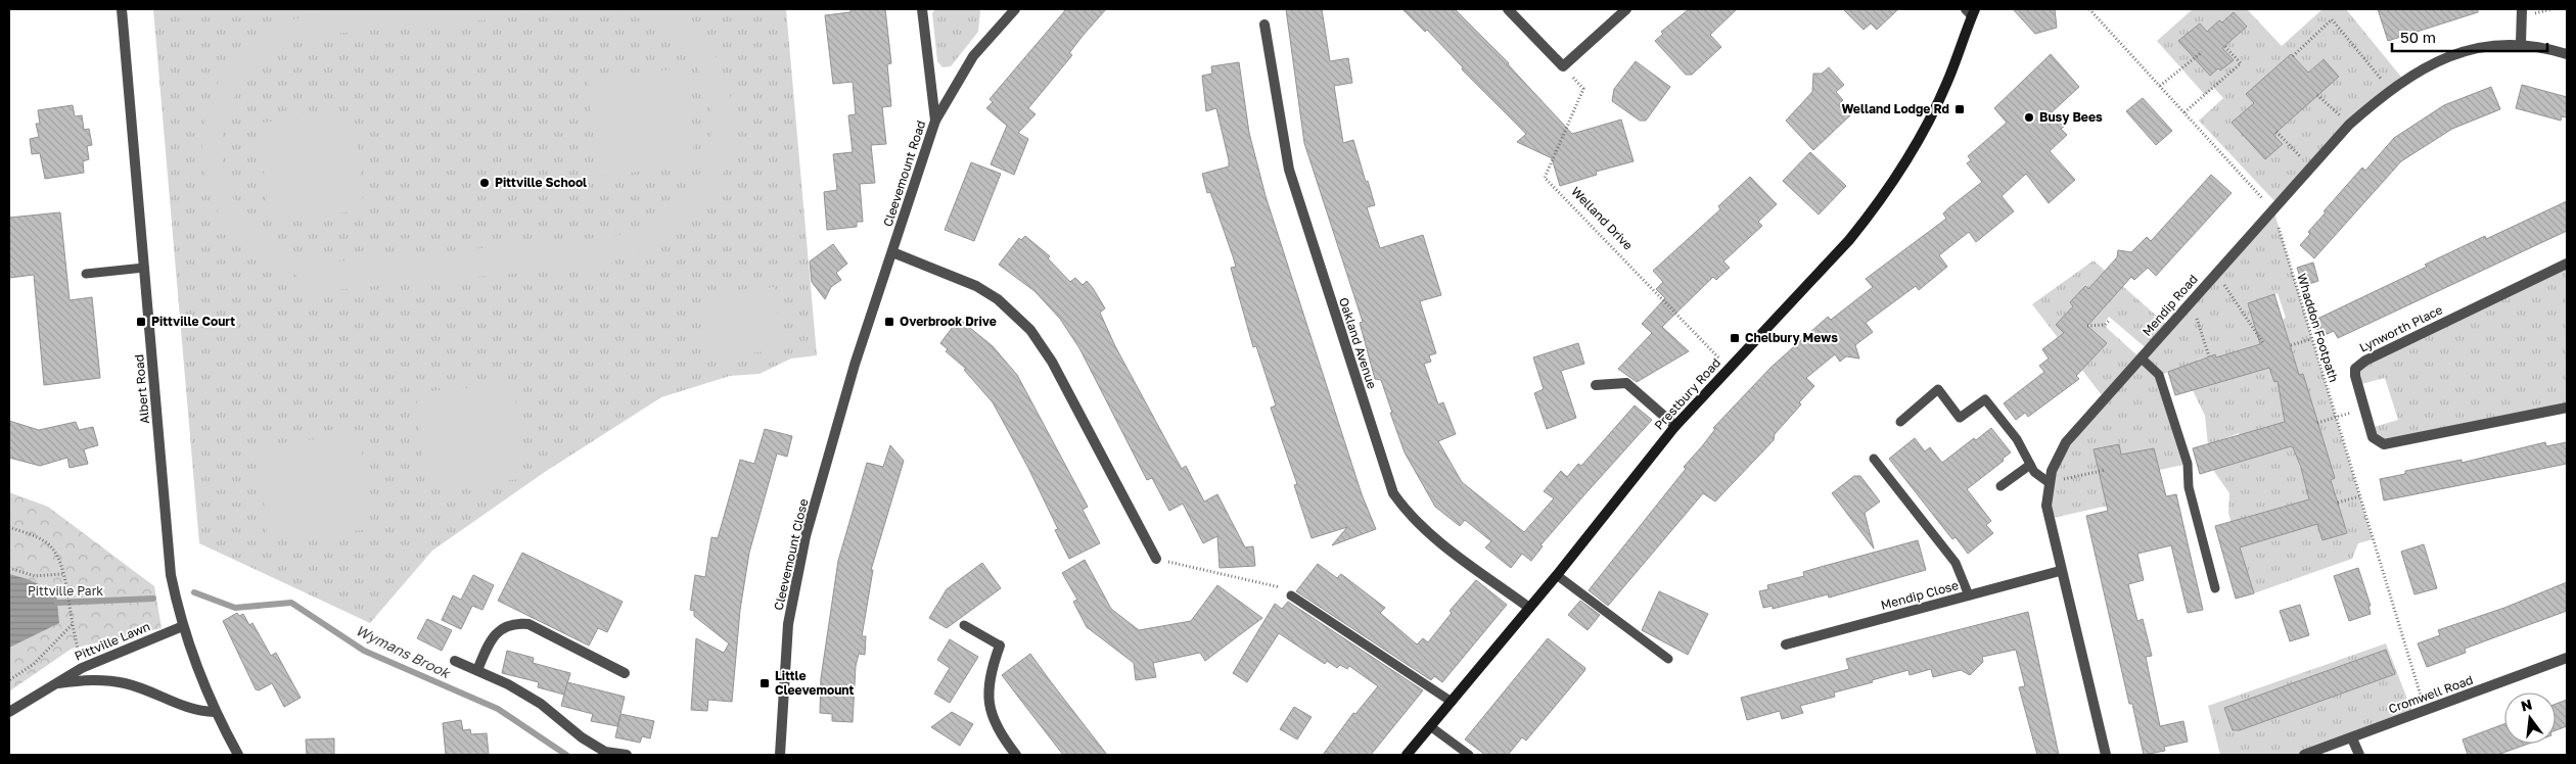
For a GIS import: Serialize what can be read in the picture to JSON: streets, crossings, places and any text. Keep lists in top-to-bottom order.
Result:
{
  "streets": {
    "main road": ["Prestbury Road"],
    "street": [
      "Cleevemount Road",
      "Mendip Road",
      "Lynworth Place",
      "Oakland Avenue",
      "Albert Road",
      "Cleevemount Close",
      "Mendip Close",
      "Pittville Lawn",
      "Cromwell Road"
    ],
    "path": ["Welland Drive", "Whaddon Footpath"]
  },
  "crossings": [
    ["Cleevemount Road", "Cleevemount Close"],
    ["Welland Drive", "Prestbury Road"],
    ["Mendip Road", "Whaddon Footpath"],
    ["Mendip Road", "Mendip Close"],
    ["Whaddon Footpath", "Cromwell Road"],
    ["Oakland Avenue", "Prestbury Road"],
    ["Albert Road", "Pittville Lawn"]
  ],
  "water": ["Wymans Brook"],
  "parks": ["Pittville Park"],
  "places": {
    "transit": [
      "Welland Lodge Rd",
      "Pittville Court",
      "Overbrook Drive",
      "Chelbury Mews",
      "Little Cleevemount"
    ],
    "other": ["Busy Bees", "Pittville School"]
  },
  "scale_bar": "50 m",
  "north": "top"
}
